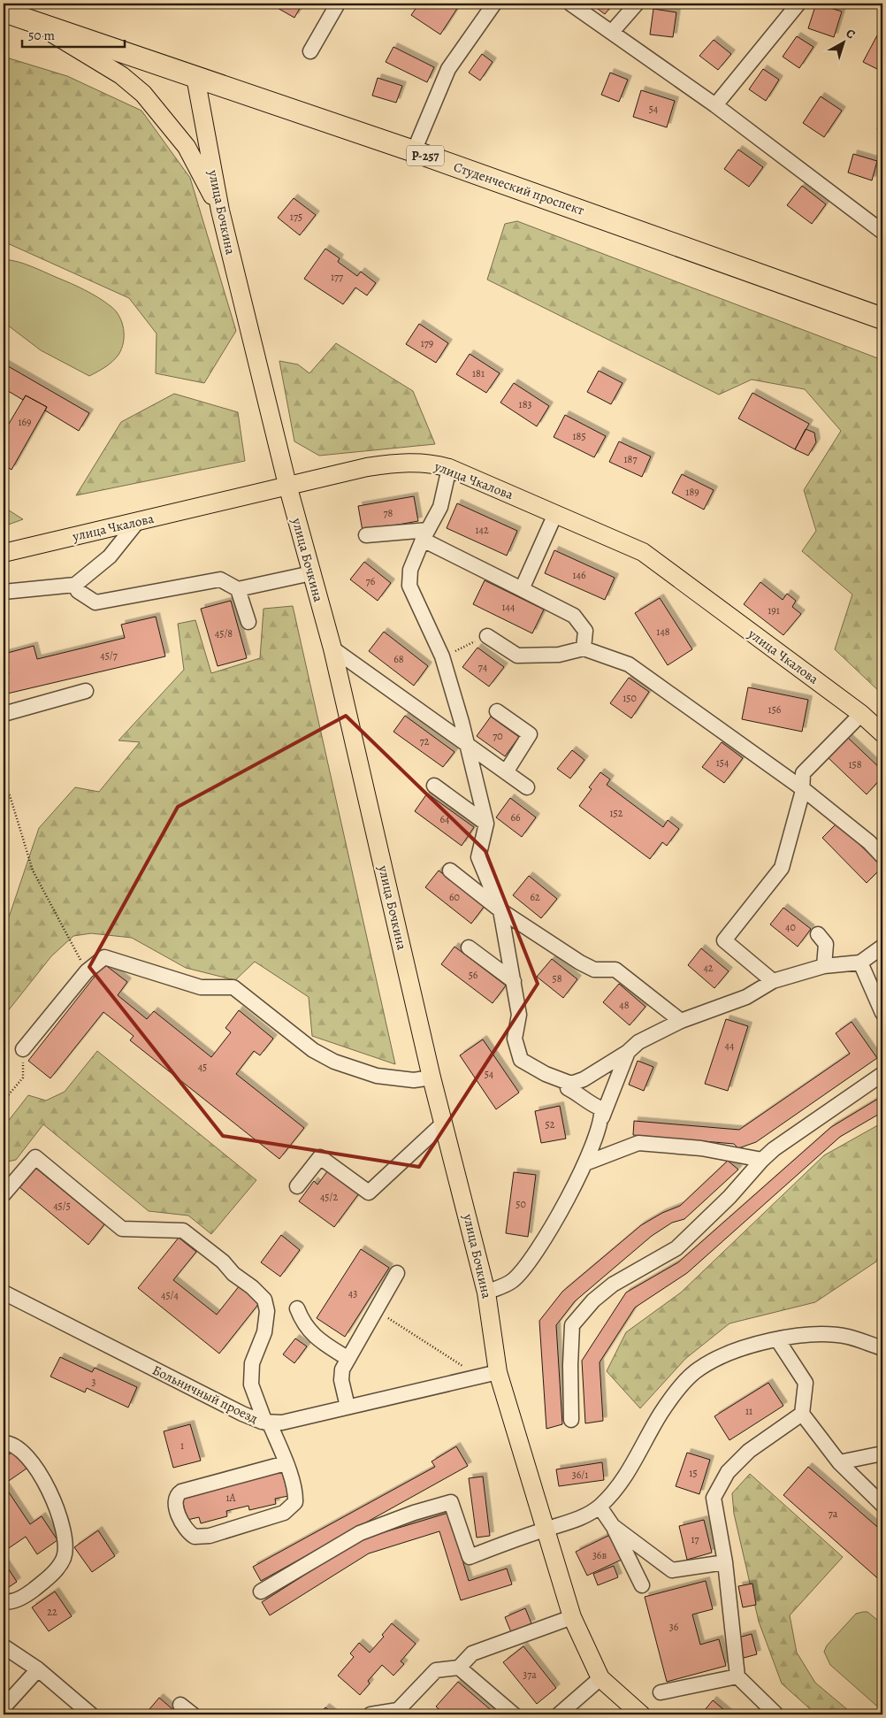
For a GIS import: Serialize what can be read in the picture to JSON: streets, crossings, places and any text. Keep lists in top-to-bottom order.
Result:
{
  "streets": {
    "highway": ["Р-257", "Студенческий проспект"],
    "main road": ["улица Бочкина", "улица Чкалова"],
    "street": ["Больничный проезд"]
  },
  "crossings": [
    ["Студенческий проспект", "улица Бочкина"],
    ["улица Бочкина", "улица Чкалова"],
    ["улица Бочкина", "Больничный проезд"]
  ],
  "house_numbers": [
    "54",
    "175",
    "177",
    "179",
    "181",
    "183",
    "169",
    "185",
    "187",
    "189",
    "78",
    "142",
    "146",
    "76",
    "144",
    "191",
    "148",
    "45/8",
    "45/7",
    "68",
    "74",
    "150",
    "156",
    "70",
    "72",
    "154",
    "158",
    "152",
    "66",
    "64",
    "60",
    "62",
    "40",
    "42",
    "56",
    "58",
    "48",
    "44",
    "45",
    "54",
    "52",
    "45/2",
    "50",
    "45/5",
    "43",
    "45/4",
    "3",
    "11",
    "1",
    "15",
    "36/1",
    "1А",
    "7a",
    "17",
    "36в",
    "22",
    "36",
    "37а"
  ],
  "scale_bar": "50 m",
  "north": "top right"
}
